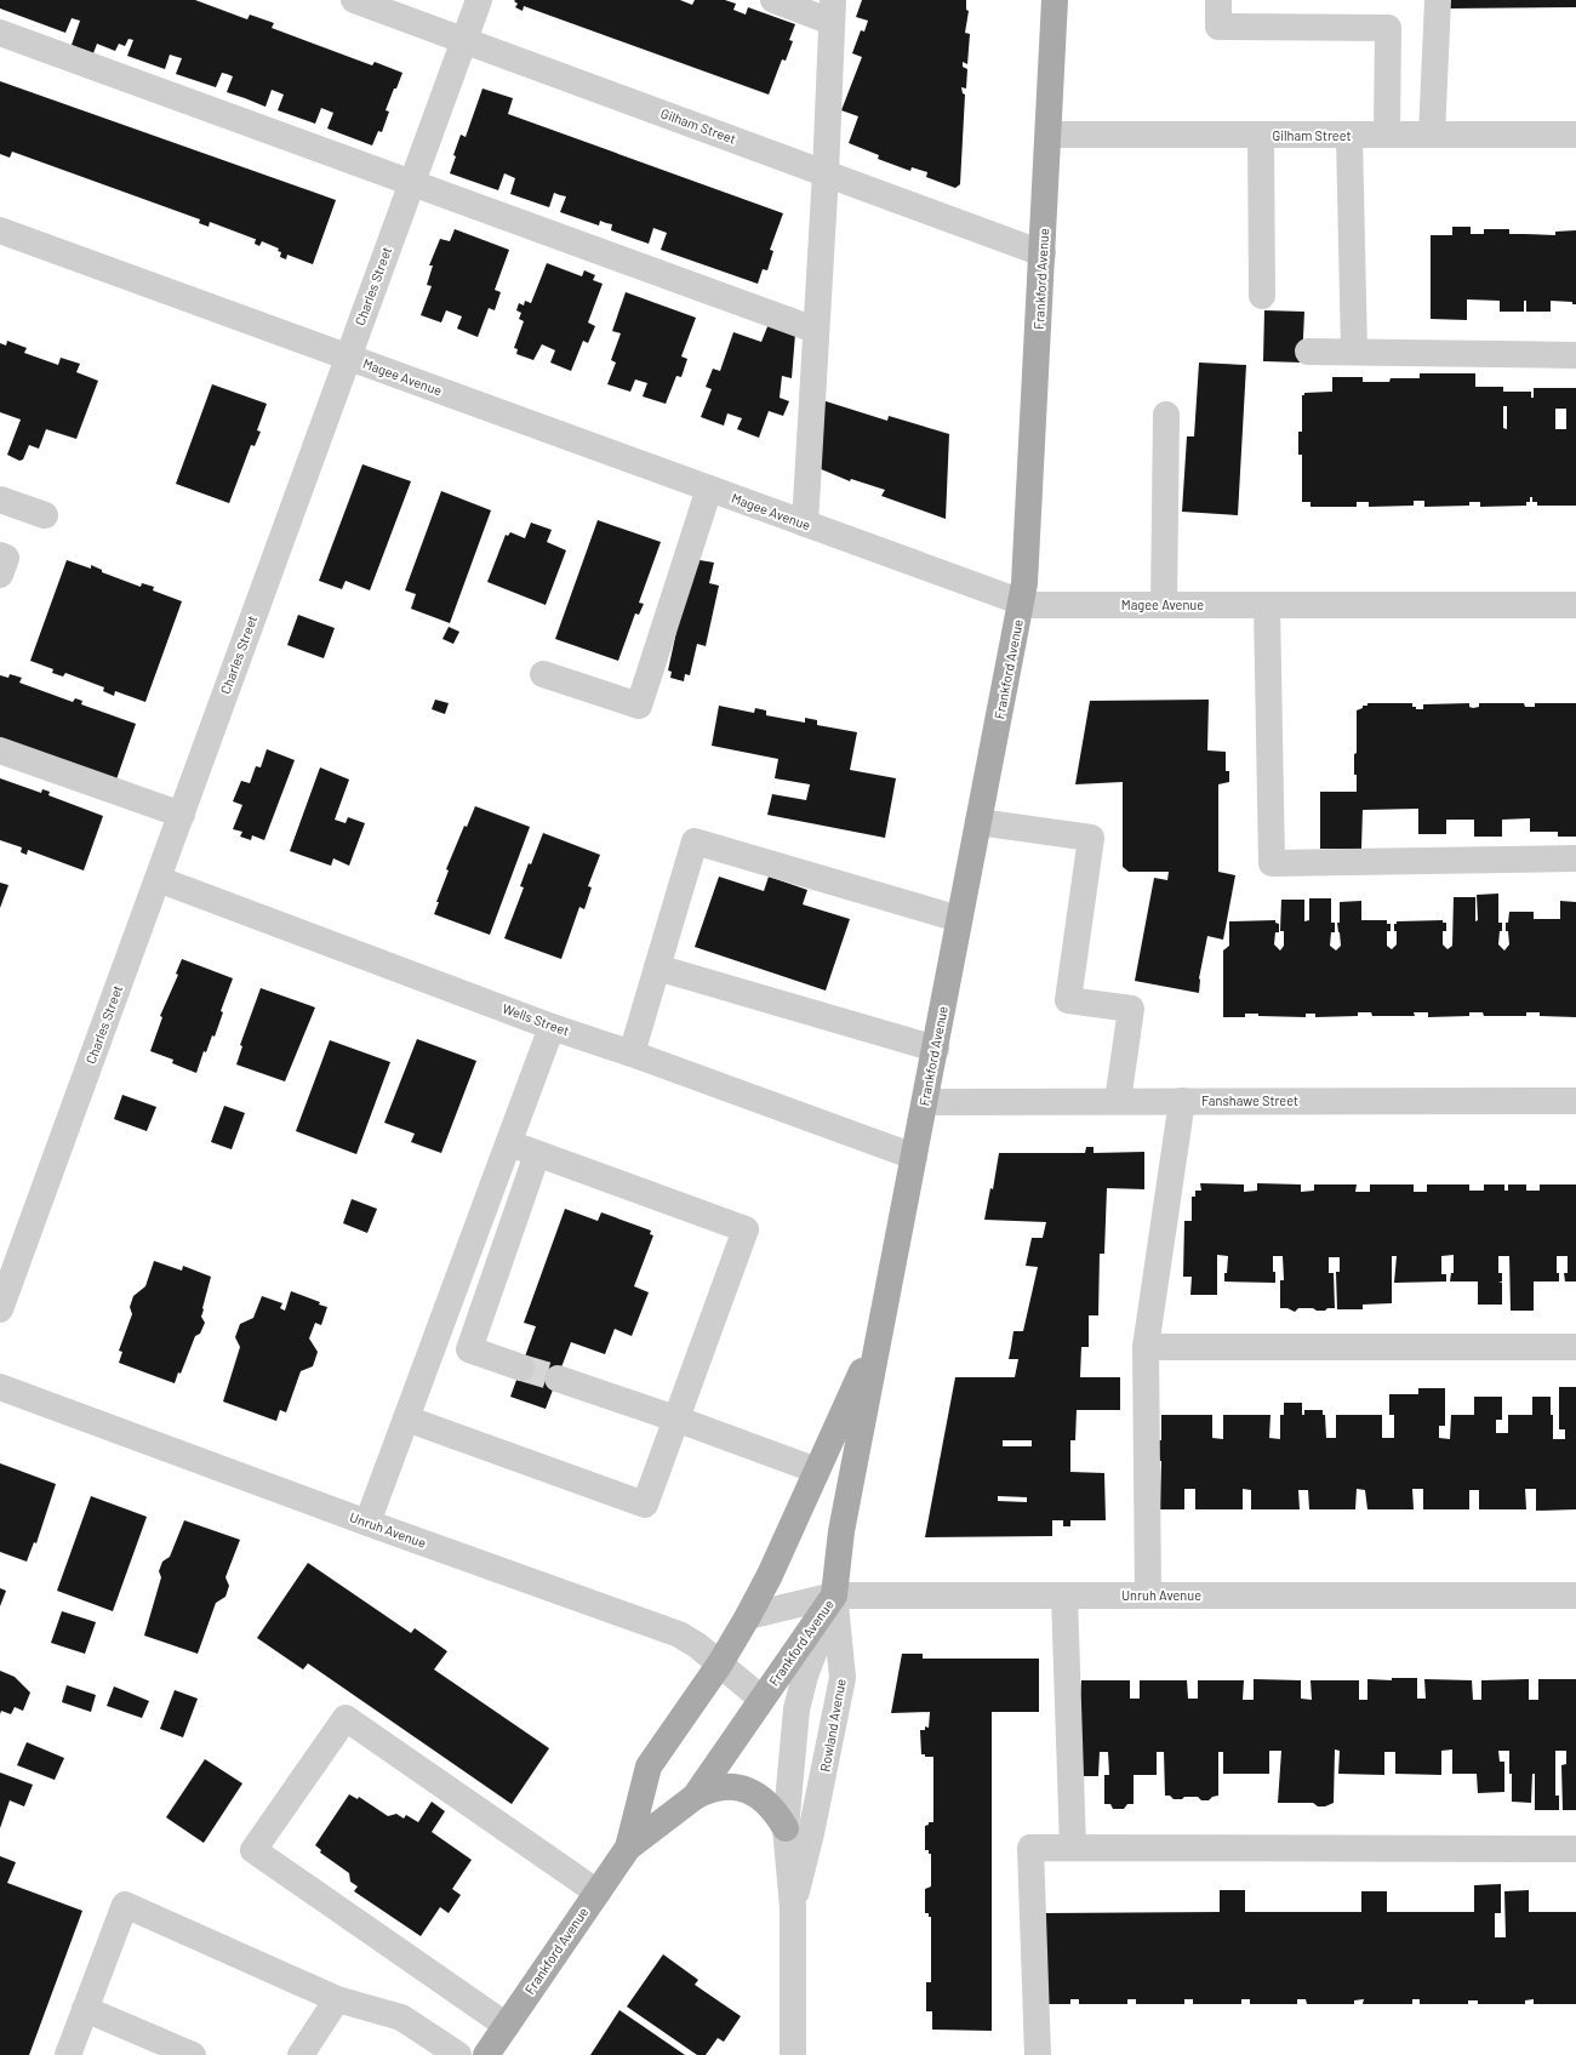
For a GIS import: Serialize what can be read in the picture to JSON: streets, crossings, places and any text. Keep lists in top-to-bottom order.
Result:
{
  "streets": {
    "main road": ["Frankford Avenue"],
    "street": [
      "Gilham Street",
      "Charles Street",
      "Magee Avenue",
      "Wells Street",
      "Fanshawe Street",
      "Unruh Avenue",
      "Rowland Avenue"
    ]
  },
  "crossings": [
    ["Gilham Street", "Frankford Avenue"],
    ["Gilham Street", "Charles Street"],
    ["Frankford Avenue", "Magee Avenue"],
    ["Frankford Avenue", "Wells Street"],
    ["Frankford Avenue", "Fanshawe Street"],
    ["Frankford Avenue", "Unruh Avenue"],
    ["Frankford Avenue", "Rowland Avenue"],
    ["Charles Street", "Magee Avenue"],
    ["Charles Street", "Wells Street"],
    ["Unruh Avenue", "Rowland Avenue"]
  ]
}
